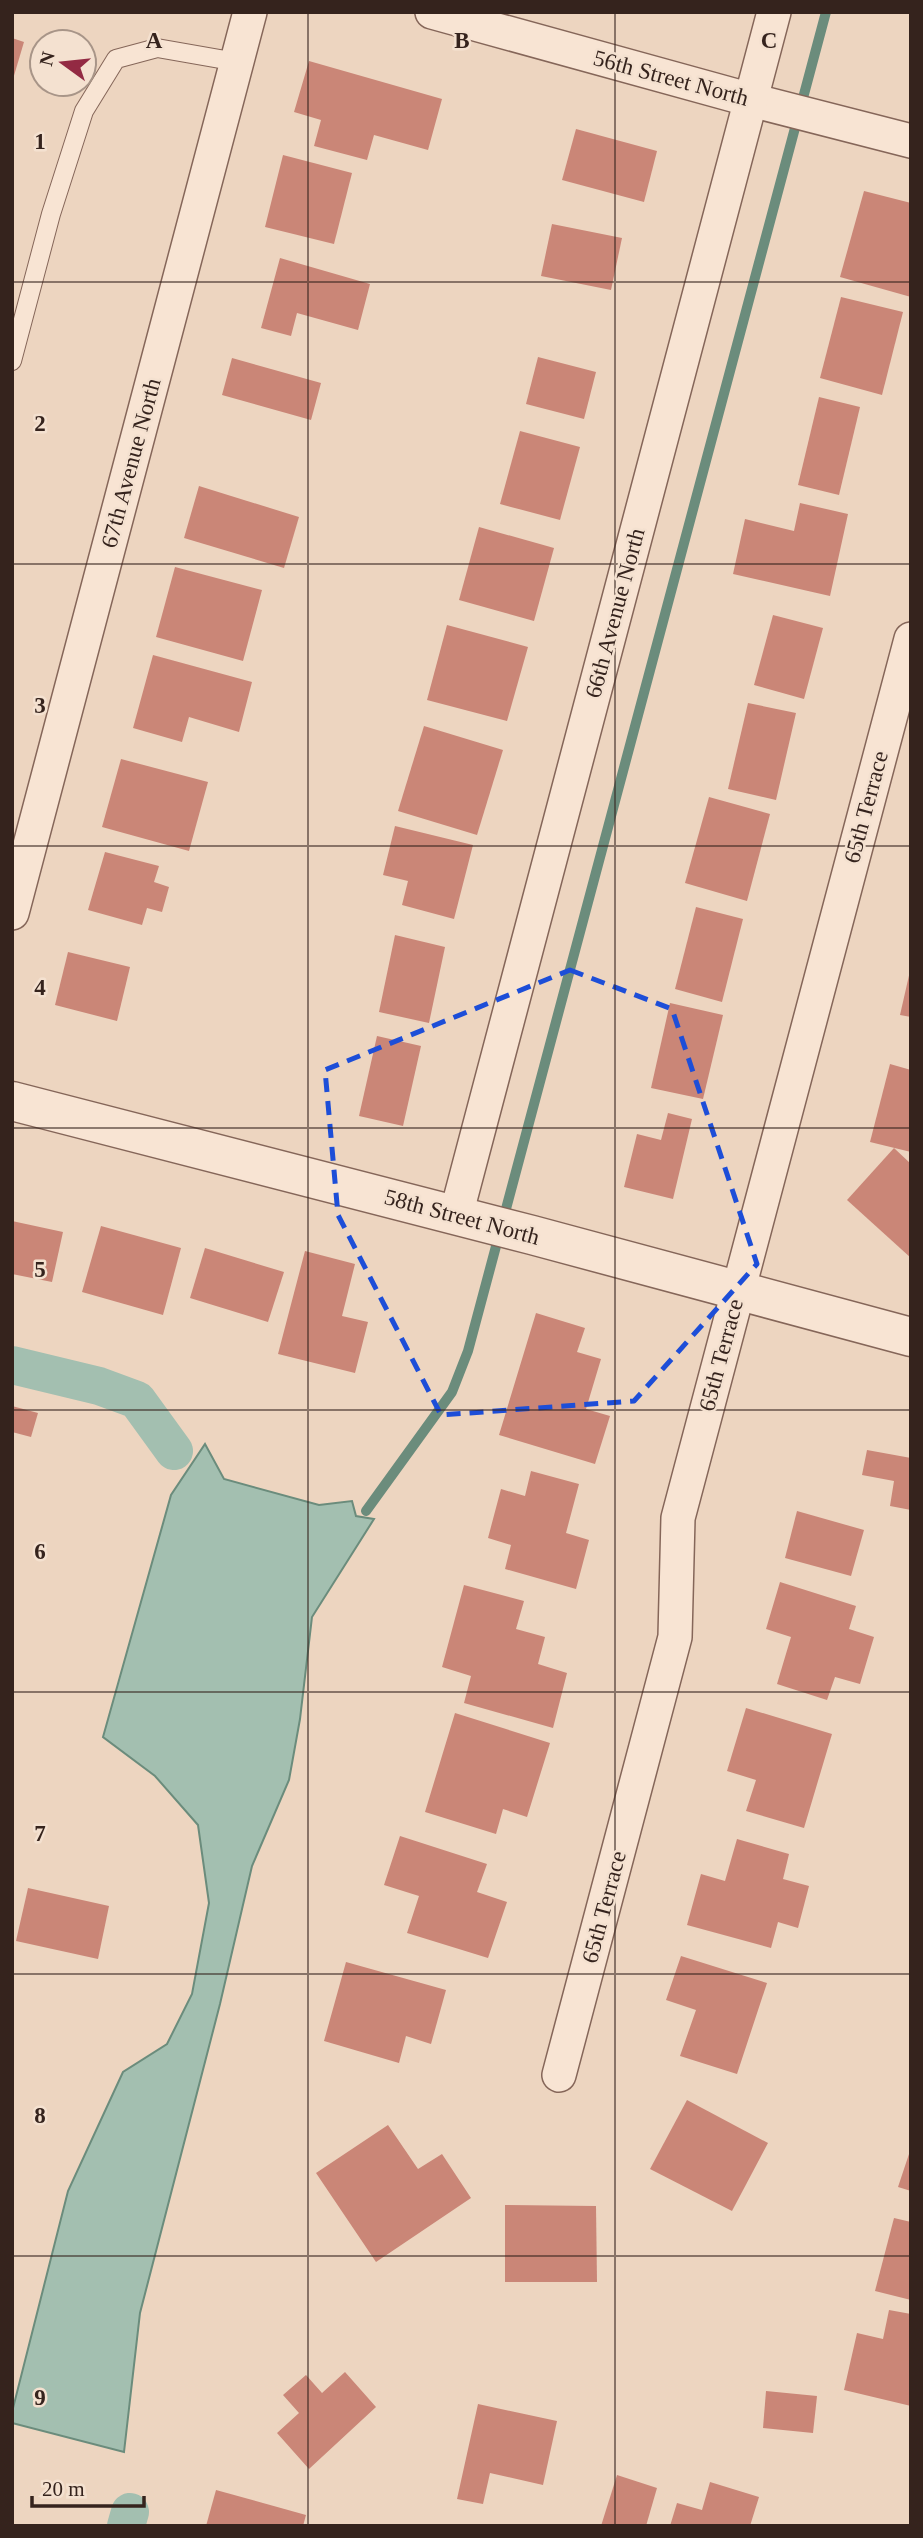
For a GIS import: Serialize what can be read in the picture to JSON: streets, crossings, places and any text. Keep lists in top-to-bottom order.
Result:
{
  "streets": {
    "street": [
      "56th Street North",
      "67th Avenue North",
      "66th Avenue North",
      "65th Terrace",
      "58th Street North"
    ]
  },
  "crossings": [
    ["56th Street North", "66th Avenue North"],
    ["66th Avenue North", "58th Street North"],
    ["65th Terrace", "58th Street North"]
  ],
  "scale_bar": "20 m",
  "north": "left",
  "grid": {
    "columns": ["A", "B", "C"],
    "rows": [
      "1",
      "2",
      "3",
      "4",
      "5",
      "6",
      "7",
      "8",
      "9"
    ]
  }
}
